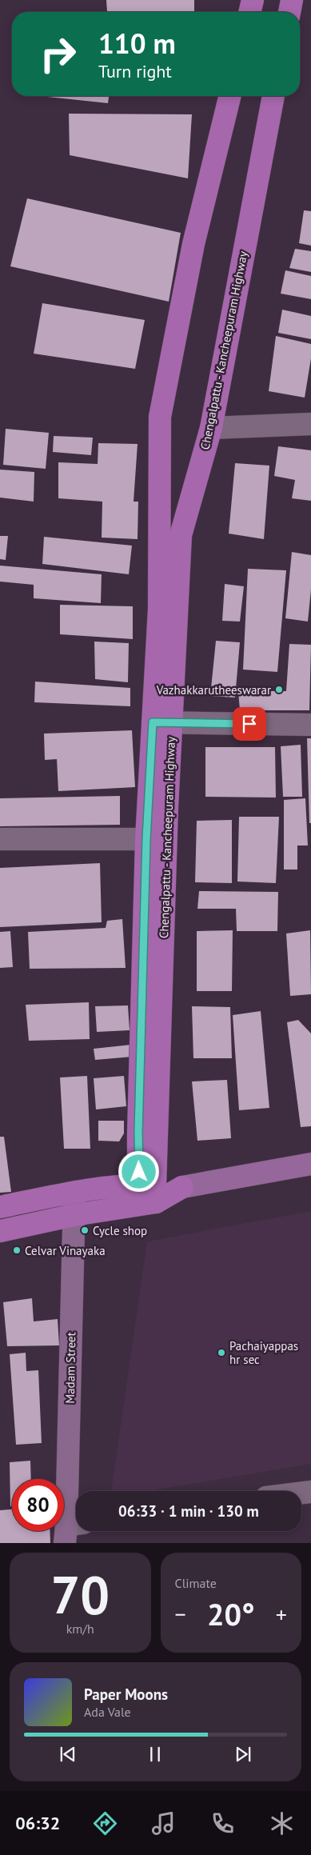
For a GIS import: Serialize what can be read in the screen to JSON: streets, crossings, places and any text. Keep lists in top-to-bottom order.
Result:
{
  "streets": {
    "highway": ["Chengalpattu - Kancheepuram Highway"],
    "street": ["Madam Street"]
  },
  "places": [
    "Vazhakkarutheeswarar",
    "Cycle shop",
    "Celvar Vinayaka",
    "Pachaiyappas hr sec"
  ],
  "page": {
    "turn": ["110 m", "Turn right"],
    "limit": "80",
    "trip": "06:33 · 1 min · 130 m",
    "tile": [
      ["70", "km/h"],
      "Climate"
    ],
    "heat": ["−", "20°", "+"],
    "song": ["Paper Moons", "Ada Vale"],
    "tabs": "06:32"
  }
}
